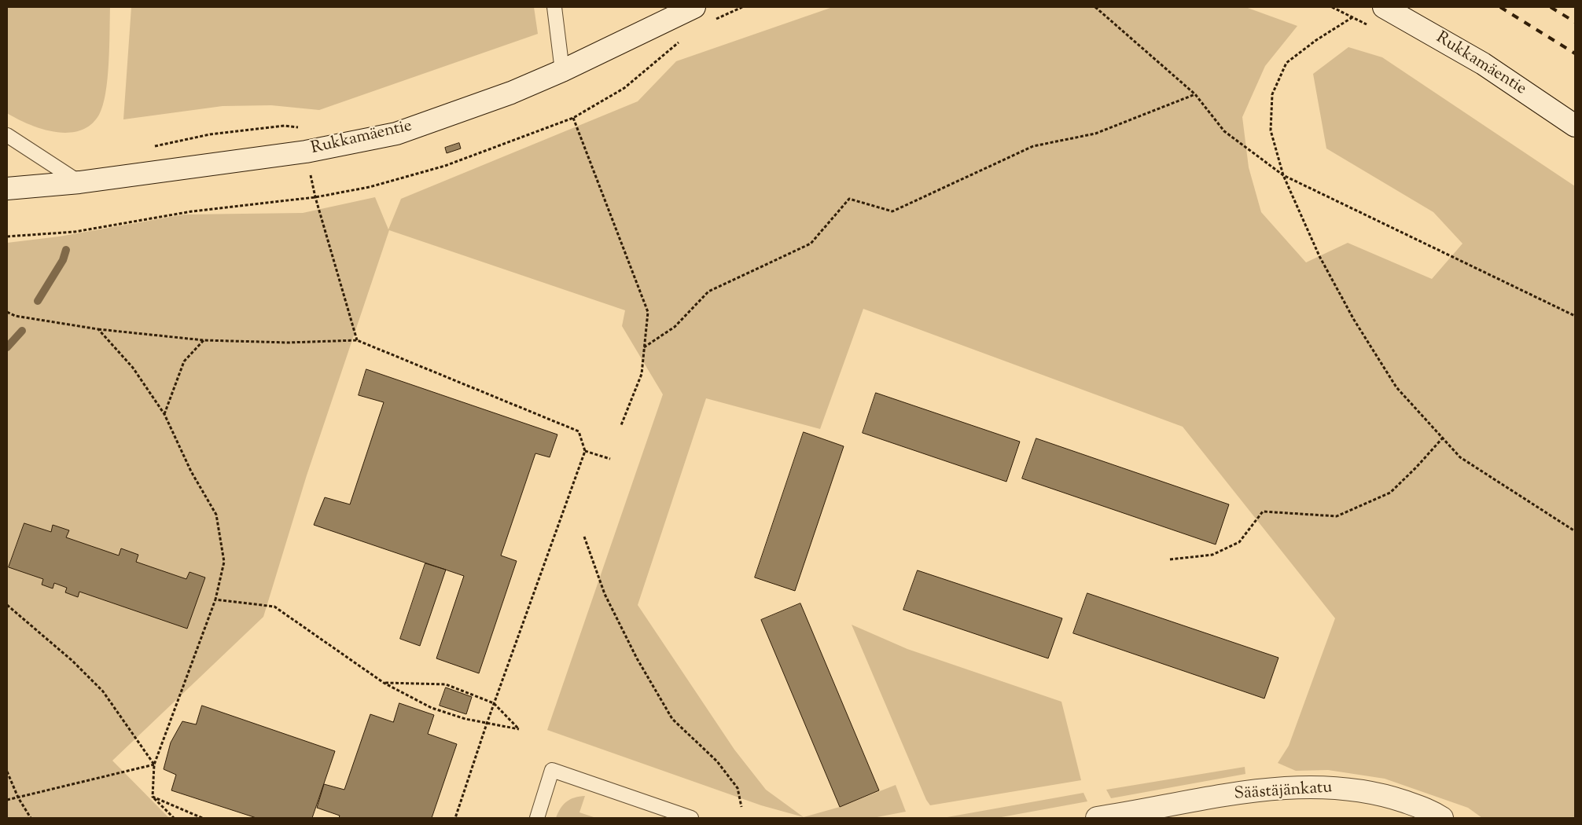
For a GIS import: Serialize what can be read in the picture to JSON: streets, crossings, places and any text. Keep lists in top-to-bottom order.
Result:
{
  "streets": {
    "main road": ["Rukkamäentie", "Säästäjänkatu"]
  }
}
